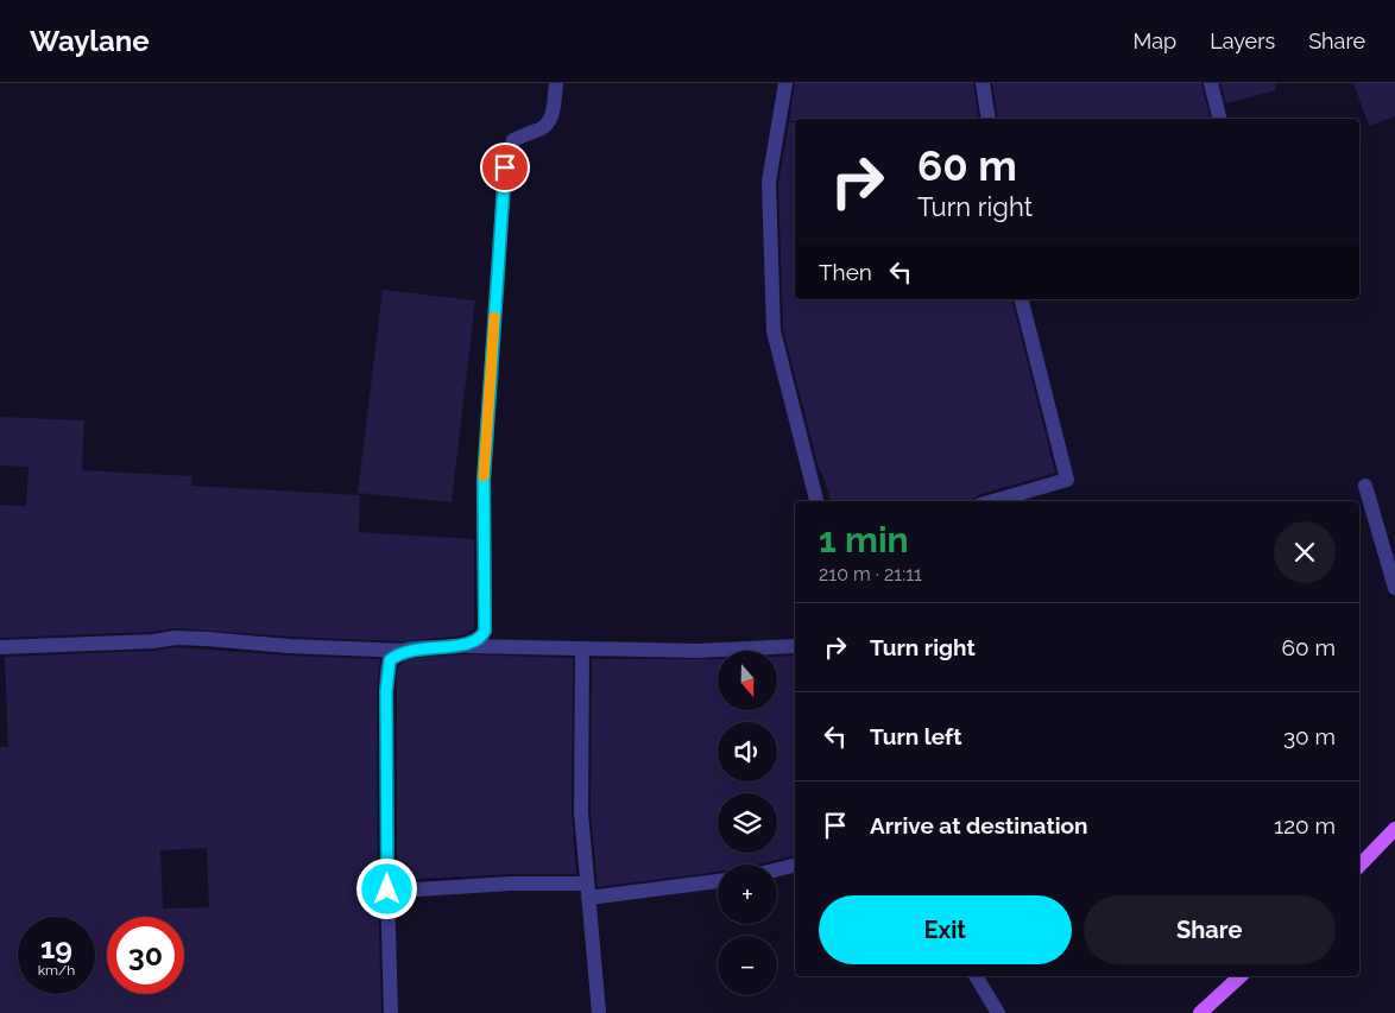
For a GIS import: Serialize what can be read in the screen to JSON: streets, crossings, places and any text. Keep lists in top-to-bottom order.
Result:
{
  "north": "bottom",
  "page": {
    "header": "Waylane",
    "nav": ["Map", "Layers", "Share"],
    "turn": ["60 m", "Turn right"],
    "then": "Then",
    "heading": ["1 min", "210 m · 21:11"],
    "list": [
      {
        "name": "Turn right",
        "value": "60 m"
      },
      {
        "name": "Turn left",
        "value": "30 m"
      },
      {
        "name": "Arrive at destination",
        "value": "120 m"
      }
    ],
    "map_buttons": ["+", "−"],
    "buttons": ["Exit", "Share"],
    "speed": "19 km/h",
    "limit": "30"
  }
}
